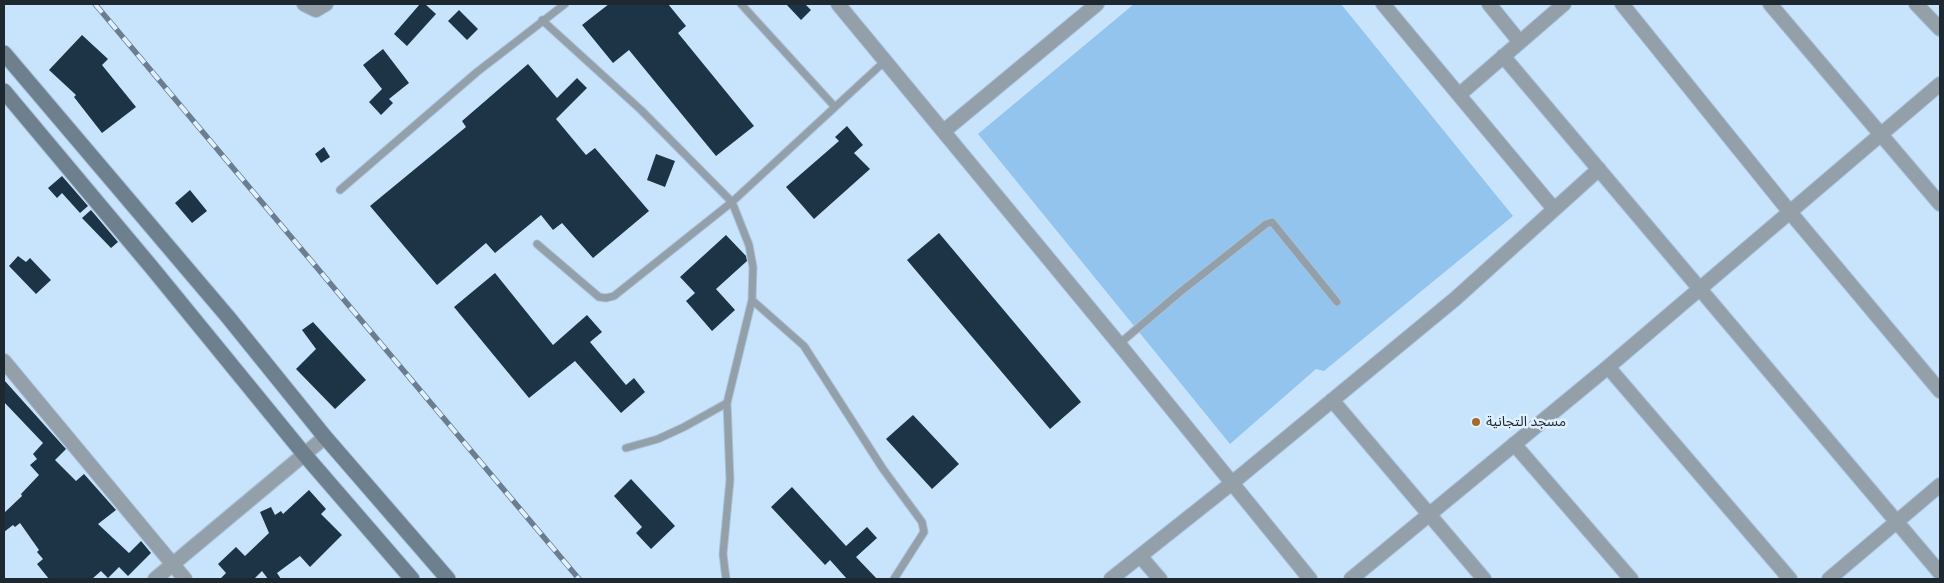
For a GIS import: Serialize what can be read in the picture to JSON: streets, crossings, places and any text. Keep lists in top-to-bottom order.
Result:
{
  "places": ["مسجد التجانية"]
}
